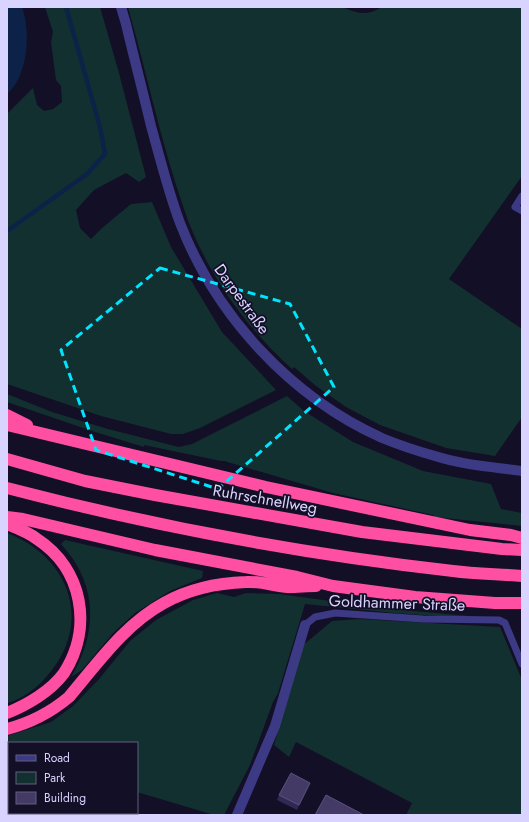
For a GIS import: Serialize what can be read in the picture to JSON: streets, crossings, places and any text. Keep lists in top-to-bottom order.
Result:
{
  "streets": {
    "highway": ["Ruhrschnellweg"],
    "street": ["Darpestraße", "Goldhammer Straße"]
  },
  "legend": ["Road", "Park", "Building"]
}
